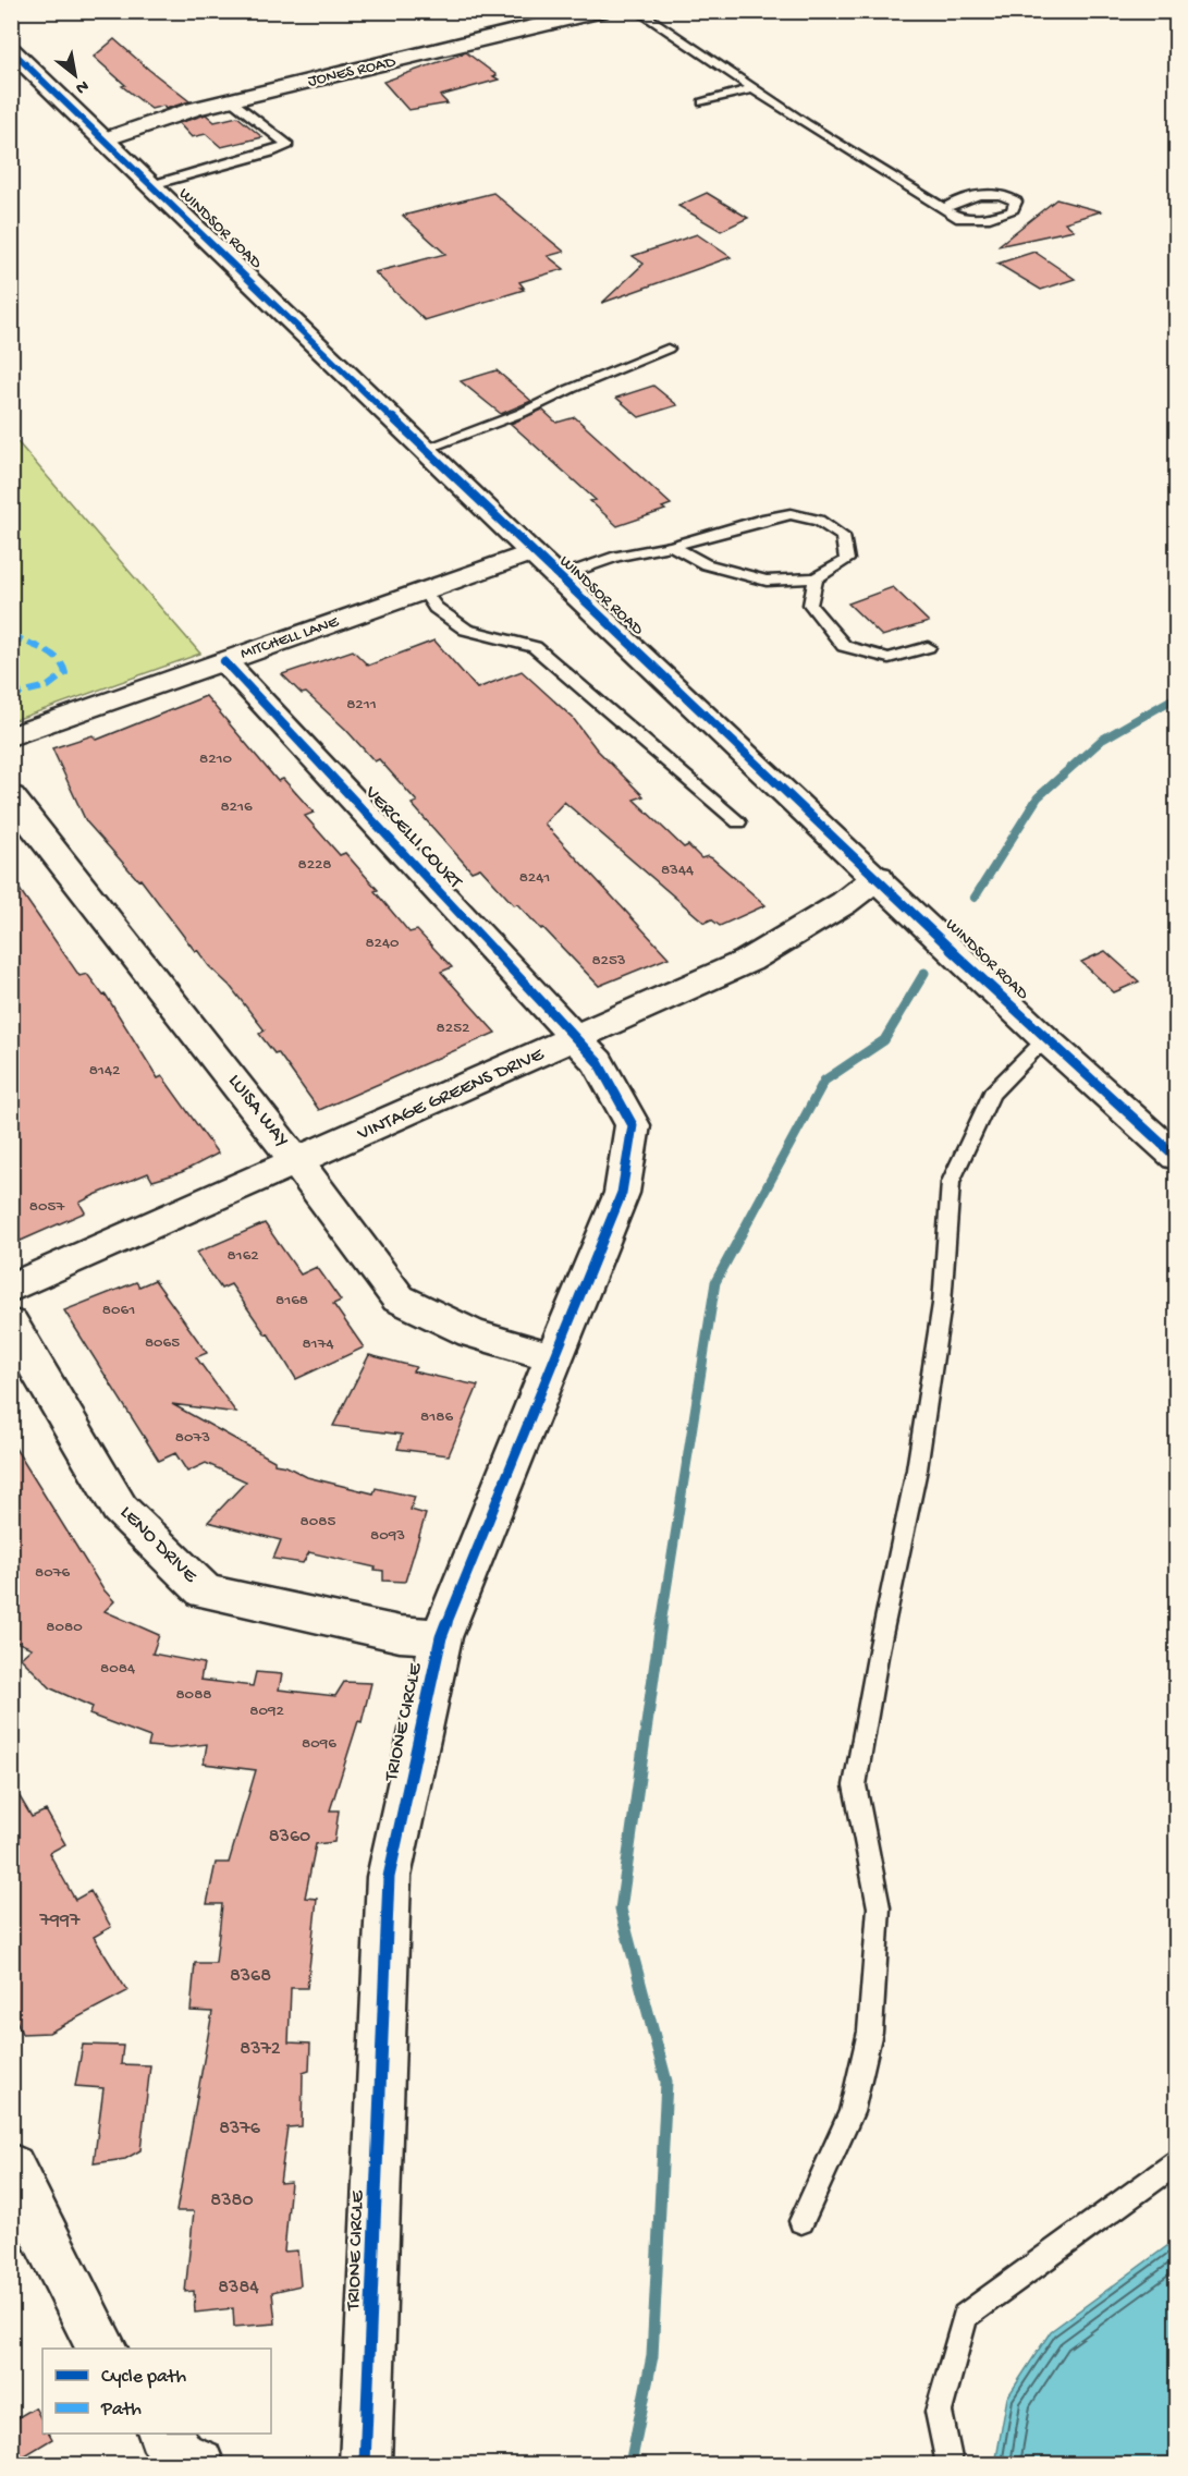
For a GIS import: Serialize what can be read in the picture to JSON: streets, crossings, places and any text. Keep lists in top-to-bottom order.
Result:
{
  "streets": {
    "street": [
      "JONES ROAD",
      "WINDSOR ROAD",
      "MITCHELL LANE",
      "VERCELLI COURT",
      "VINTAGE GREENS DRIVE",
      "LUISA WAY",
      "LENO DRIVE",
      "TRIONE CIRCLE"
    ]
  },
  "crossings": [
    ["JONES ROAD", "WINDSOR ROAD"],
    ["WINDSOR ROAD", "MITCHELL LANE"],
    ["WINDSOR ROAD", "VINTAGE GREENS DRIVE"],
    ["MITCHELL LANE", "VERCELLI COURT"],
    ["VERCELLI COURT", "VINTAGE GREENS DRIVE"],
    ["VERCELLI COURT", "TRIONE CIRCLE"],
    ["VINTAGE GREENS DRIVE", "LUISA WAY"],
    ["VINTAGE GREENS DRIVE", "TRIONE CIRCLE"],
    ["LUISA WAY", "TRIONE CIRCLE"],
    ["LENO DRIVE", "TRIONE CIRCLE"]
  ],
  "house_numbers": [
    "8211",
    "8210",
    "8216",
    "8228",
    "8344",
    "8241",
    "8240",
    "8253",
    "8252",
    "8142",
    "8057",
    "8162",
    "8168",
    "8061",
    "8065",
    "8174",
    "8186",
    "8073",
    "8085",
    "8093",
    "8076",
    "8080",
    "8084",
    "8088",
    "8092",
    "8096",
    "8360",
    "7997",
    "8368",
    "8372",
    "8376",
    "8380",
    "8384"
  ],
  "legend": ["Cycle path", "Path"],
  "north": "bottom right"
}
